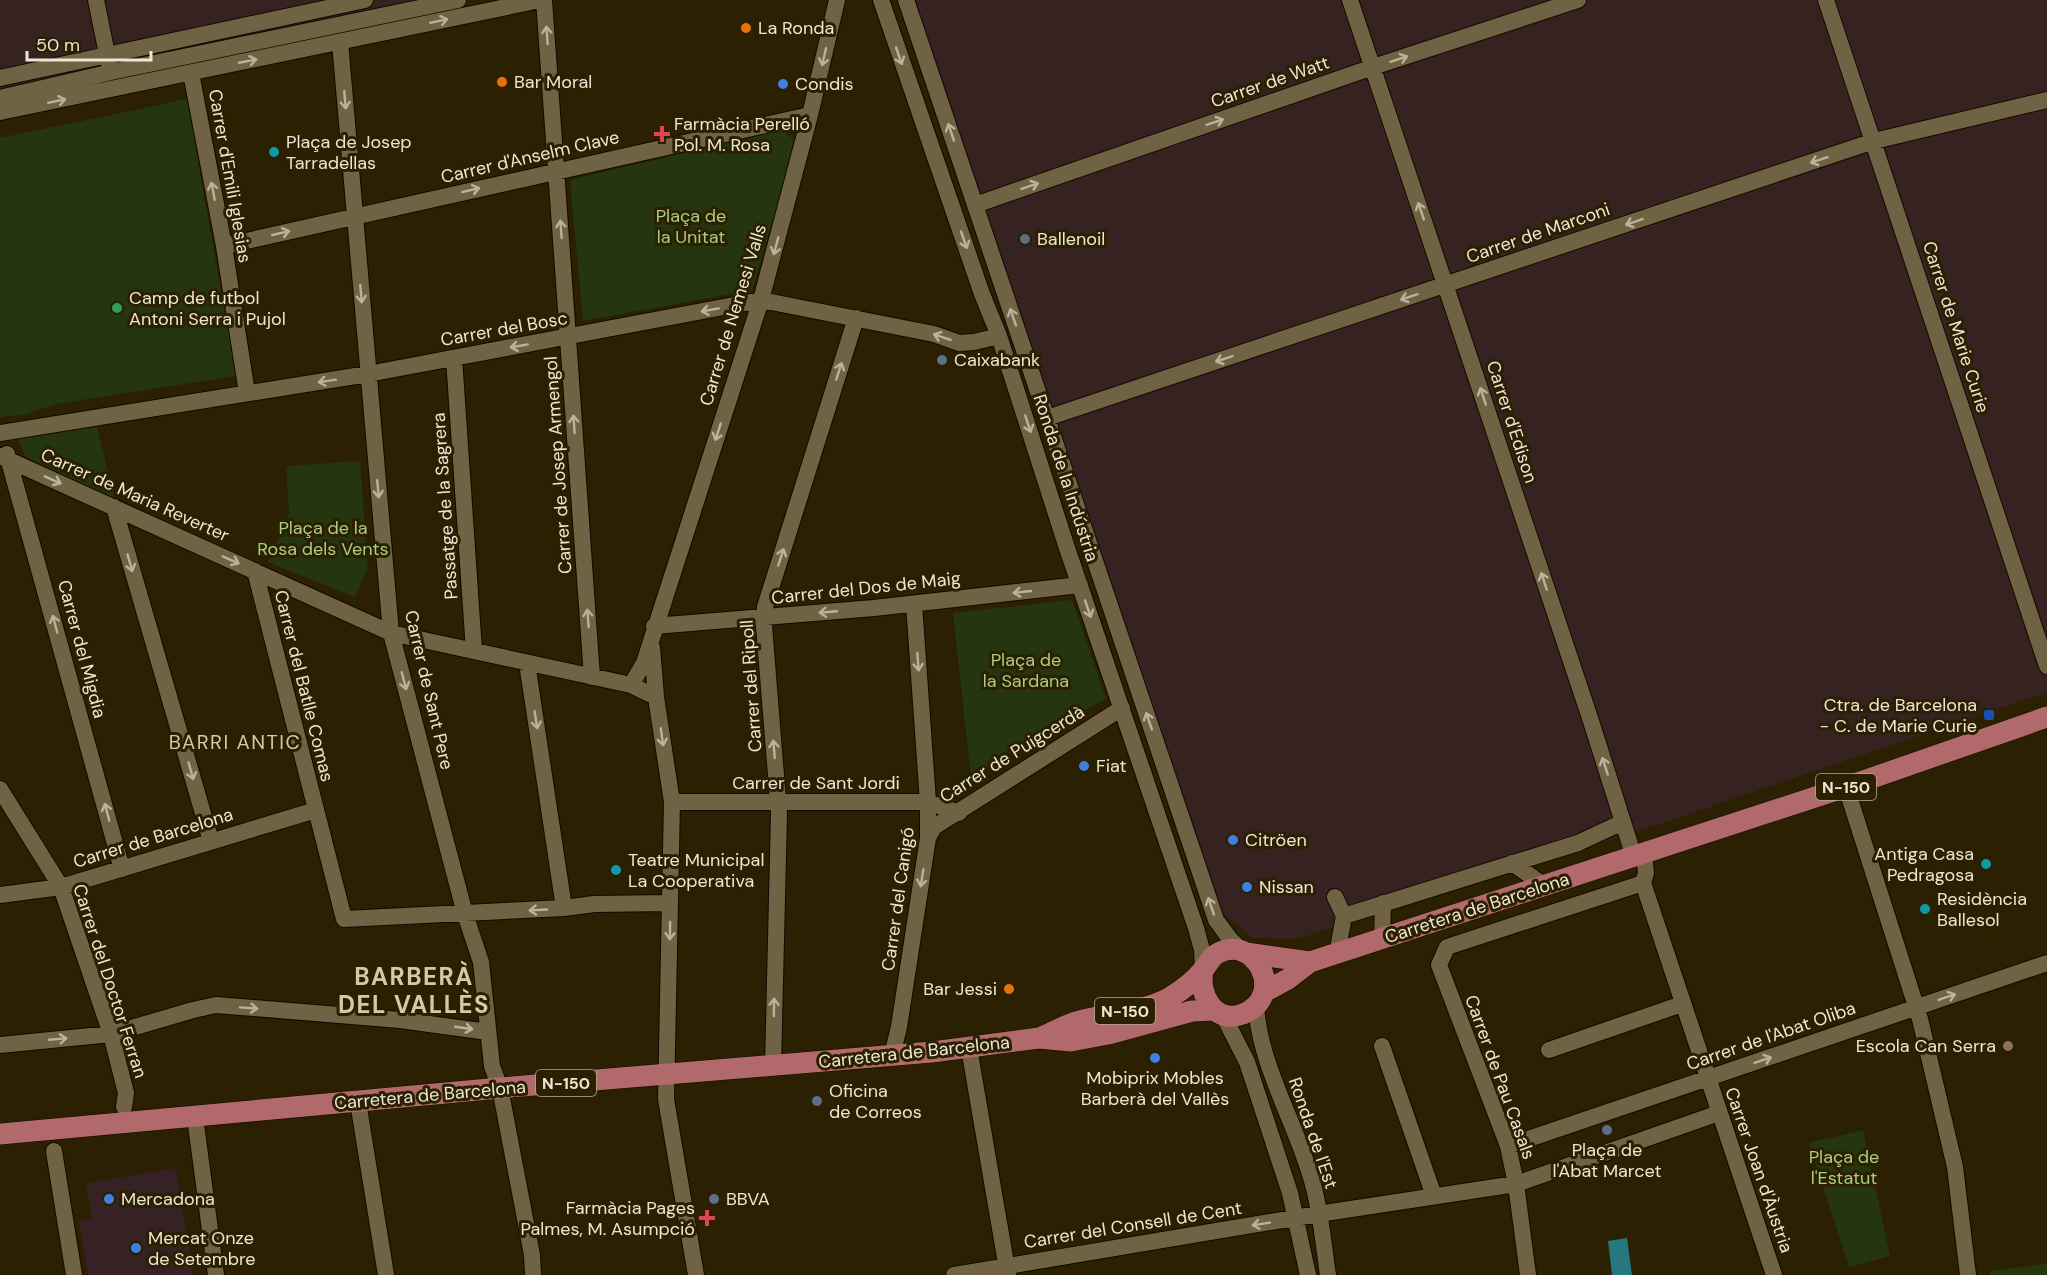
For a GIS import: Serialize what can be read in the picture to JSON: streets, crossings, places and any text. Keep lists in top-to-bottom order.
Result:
{
  "streets": {
    "main road": ["N-150", "Carretera de Barcelona"],
    "street": [
      "Carrer de Watt",
      "Carrer d'Anselm Clave",
      "Carrer d'Emili Iglesias",
      "Carrer de Marconi",
      "Carrer de Nemesi Valls",
      "Carrer de Marie Curie",
      "Carrer del Bosc",
      "Carrer d'Edison",
      "Carrer de Josep Armengol",
      "Ronda de la Indústria",
      "Carrer de Maria Reverter",
      "Passatge de la Sagrera",
      "Carrer del Dos de Maig",
      "Carrer del Migdia",
      "Carrer del Batlle Comas",
      "Carrer del Ripoll",
      "Carrer de Sant Pere",
      "Carrer de Puigcerdà",
      "Carrer de Sant Jordi",
      "Carrer de Barcelona",
      "Carrer del Canigó",
      "Carrer del Doctor Ferran",
      "Carrer de l'Abat Oliba",
      "Carrer de Pau Casals",
      "Ronda de l'Est",
      "Carrer Joan d'Àustria",
      "Carrer del Consell de Cent"
    ]
  },
  "crossings": [
    ["Carrer de Watt", "Carrer d'Edison"],
    ["Carrer de Watt", "Ronda de la Indústria"],
    ["Carrer d'Anselm Clave", "Carrer d'Emili Iglesias"],
    ["Carrer d'Anselm Clave", "Carrer de Nemesi Valls"],
    ["Carrer d'Anselm Clave", "Carrer de Josep Armengol"],
    ["Carrer d'Anselm Clave", "Carrer de Sant Pere"],
    ["Carrer d'Emili Iglesias", "Carrer del Bosc"],
    ["Carrer de Marconi", "Carrer de Marie Curie"],
    ["Carrer de Marconi", "Carrer d'Edison"],
    ["Carrer de Marconi", "Ronda de la Indústria"],
    ["Carrer de Nemesi Valls", "Carrer del Bosc"],
    ["Carrer de Nemesi Valls", "Carrer de Maria Reverter"],
    ["Carrer de Nemesi Valls", "Carrer del Dos de Maig"],
    ["Carrer de Nemesi Valls", "Carrer de Sant Jordi"],
    ["Carrer de Nemesi Valls", "Carretera de Barcelona"],
    ["Carrer del Bosc", "Carrer de Josep Armengol"],
    ["Carrer del Bosc", "Ronda de la Indústria"],
    ["Carrer del Bosc", "Passatge de la Sagrera"],
    ["Carrer del Bosc", "Carrer del Migdia"],
    ["Carrer del Bosc", "Carrer del Ripoll"],
    ["Carrer del Bosc", "Carrer de Sant Pere"],
    ["Carrer d'Edison", "Carretera de Barcelona"],
    ["Carrer de Josep Armengol", "Carrer de Maria Reverter"],
    ["Ronda de la Indústria", "Carrer del Dos de Maig"],
    ["Ronda de la Indústria", "Carrer de Puigcerdà"],
    ["Ronda de la Indústria", "N-150"],
    ["Ronda de la Indústria", "Carretera de Barcelona"],
    ["Ronda de la Indústria", "Ronda de l'Est"],
    ["Carrer de Maria Reverter", "Passatge de la Sagrera"],
    ["Carrer de Maria Reverter", "Carrer del Migdia"],
    ["Carrer de Maria Reverter", "Carrer del Batlle Comas"],
    ["Carrer de Maria Reverter", "Carrer de Sant Pere"],
    ["Carrer del Dos de Maig", "Carrer del Ripoll"],
    ["Carrer del Dos de Maig", "Carrer del Canigó"],
    ["Carrer del Migdia", "Carrer de Barcelona"],
    ["Carrer del Batlle Comas", "Carrer de Sant Pere"],
    ["Carrer del Batlle Comas", "Carrer de Barcelona"],
    ["Carrer del Ripoll", "Carrer de Sant Jordi"],
    ["Carrer del Ripoll", "Carretera de Barcelona"],
    ["Carrer de Sant Pere", "Carretera de Barcelona"],
    ["Carrer de Puigcerdà", "Carrer de Sant Jordi"],
    ["Carrer de Puigcerdà", "Carrer del Canigó"],
    ["Carrer de Sant Jordi", "Carrer del Canigó"],
    ["N-150", "Carretera de Barcelona"],
    ["N-150", "Ronda de l'Est"],
    ["Carrer de Barcelona", "Carrer del Doctor Ferran"],
    ["Carrer del Canigó", "Carretera de Barcelona"],
    ["Carretera de Barcelona", "Carrer de Pau Casals"],
    ["Carretera de Barcelona", "Ronda de l'Est"],
    ["Carretera de Barcelona", "Carrer Joan d'Àustria"],
    ["Carrer de l'Abat Oliba", "Carrer de Pau Casals"],
    ["Carrer de l'Abat Oliba", "Carrer Joan d'Àustria"],
    ["Carrer de Pau Casals", "Carrer del Consell de Cent"],
    ["Ronda de l'Est", "Carrer del Consell de Cent"]
  ],
  "one_way": [
    "Carrer de Watt",
    "Carrer d'Anselm Clave",
    "Carrer d'Emili Iglesias",
    "Carrer de Marconi",
    "Carrer de Nemesi Valls",
    "Carrer del Bosc",
    "Carrer d'Edison",
    "Carrer de Josep Armengol",
    "Carrer de Maria Reverter",
    "Carrer del Dos de Maig",
    "Carrer del Ripoll",
    "Carrer de Sant Pere",
    "Carrer del Canigó",
    "Carrer de l'Abat Oliba",
    "Carrer del Consell de Cent"
  ],
  "districts": ["BARRI ANTIC", "BARBERÀ DEL VALLÈS"],
  "parks": [
    "Plaça de la Unitat",
    "Plaça de la Rosa dels Vents",
    "Plaça de la Sardana",
    "Plaça de l'Estatut"
  ],
  "places": {
    "other": [
      "La Ronda",
      "Bar Moral",
      "Condis",
      "Plaça de Josep Tarradellas",
      "Ballenoil",
      "Camp de futbol Antoni Serra i Pujol",
      "Caixabank",
      "Fiat",
      "Citröen",
      "Antiga Casa Pedragosa",
      "Teatre Municipal La Cooperativa",
      "Nissan",
      "Residència Ballesol",
      "Bar Jessi",
      "Escola Can Serra",
      "Mobiprix Mobles Barberà del Vallès",
      "Oficina de Correos",
      "Plaça de l'Abat Marcet",
      "Mercadona",
      "BBVA",
      "Mercat Onze de Setembre"
    ],
    "health": ["Farmàcia Perelló Pol. M. Rosa", "Farmàcia Pages Palmes, M. Asumpció"],
    "transit": ["Ctra. de Barcelona - C. de Marie Curie"]
  },
  "scale_bar": "50 m"
}
